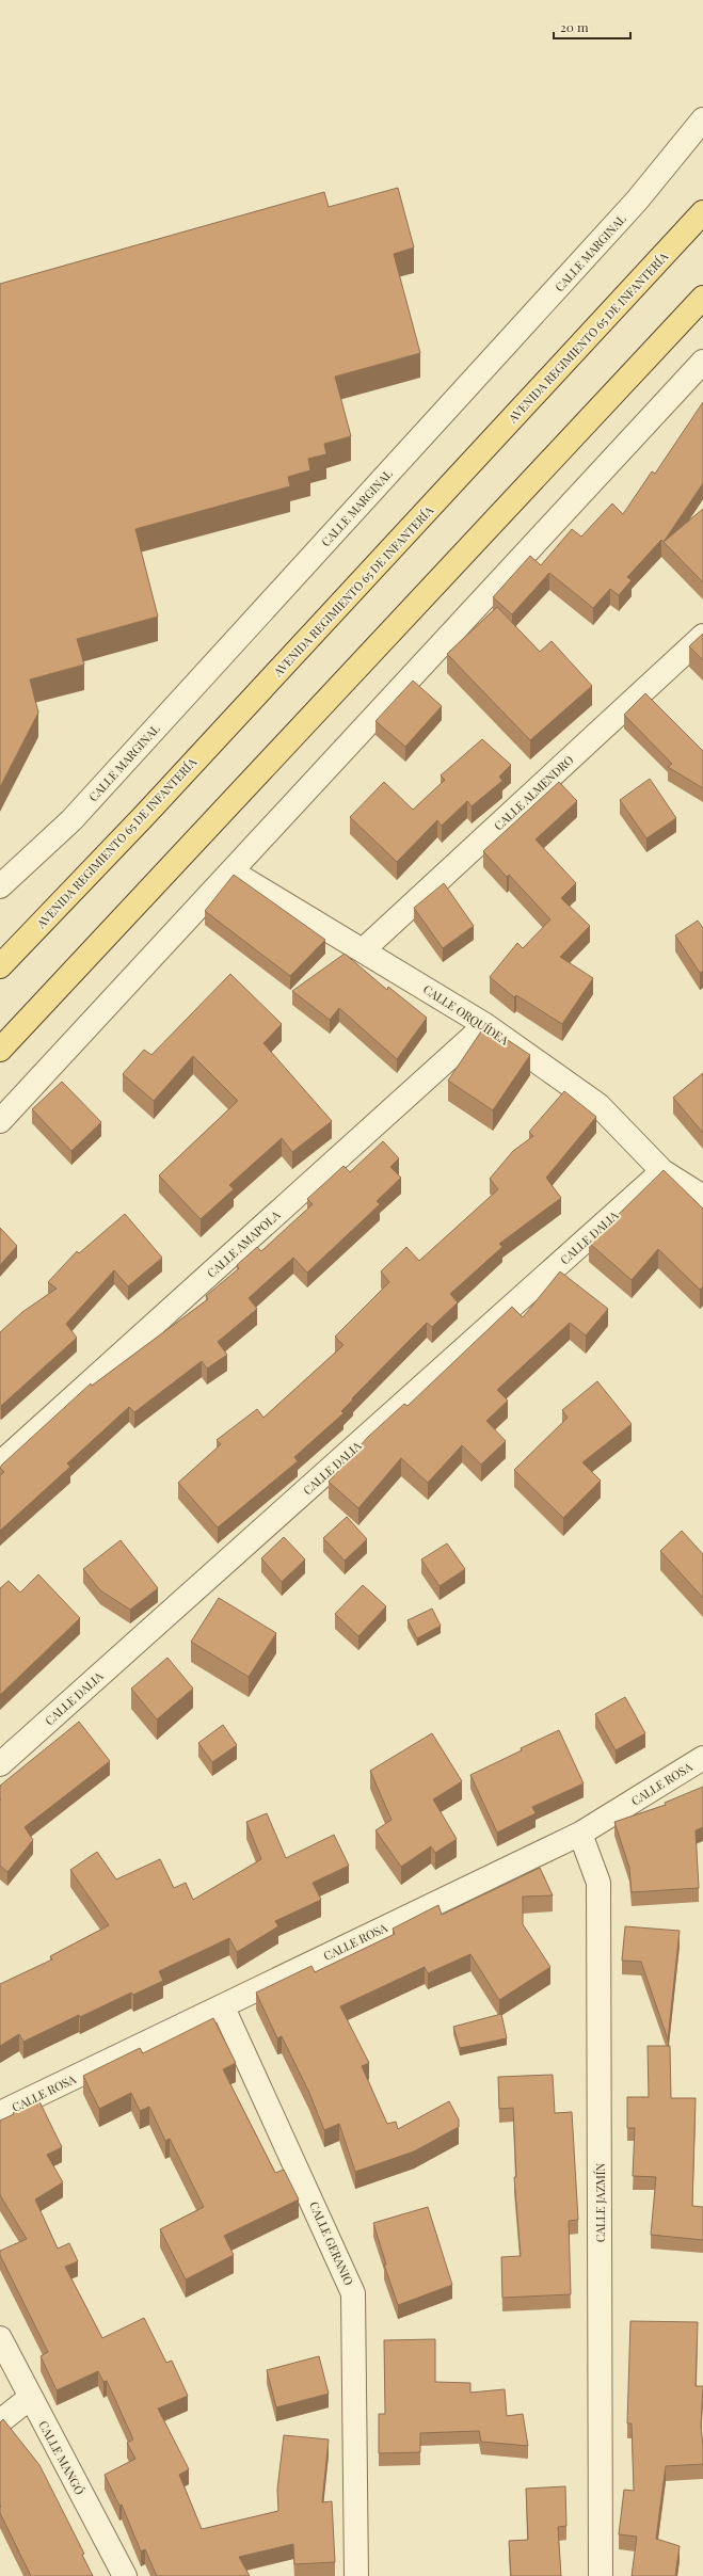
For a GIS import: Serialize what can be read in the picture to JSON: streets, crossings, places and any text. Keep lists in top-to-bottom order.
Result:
{
  "streets": {
    "main road": ["AVENIDA REGIMIENTO 65 DE INFANTERÍA"],
    "street": [
      "CALLE MARGINAL",
      "CALLE ALMENDRO",
      "CALLE ORQUÍDEA",
      "CALLE DALIA",
      "CALLE AMAPOLA",
      "CALLE ROSA",
      "CALLE JAZMÍN",
      "CALLE GERANIO",
      "CALLE MANGÓ"
    ]
  },
  "crossings": [
    ["CALLE ALMENDRO", "CALLE ORQUÍDEA"],
    ["CALLE ORQUÍDEA", "CALLE DALIA"],
    ["CALLE ORQUÍDEA", "CALLE AMAPOLA"],
    ["CALLE ROSA", "CALLE JAZMÍN"],
    ["CALLE ROSA", "CALLE GERANIO"]
  ],
  "scale_bar": "20 m"
}
